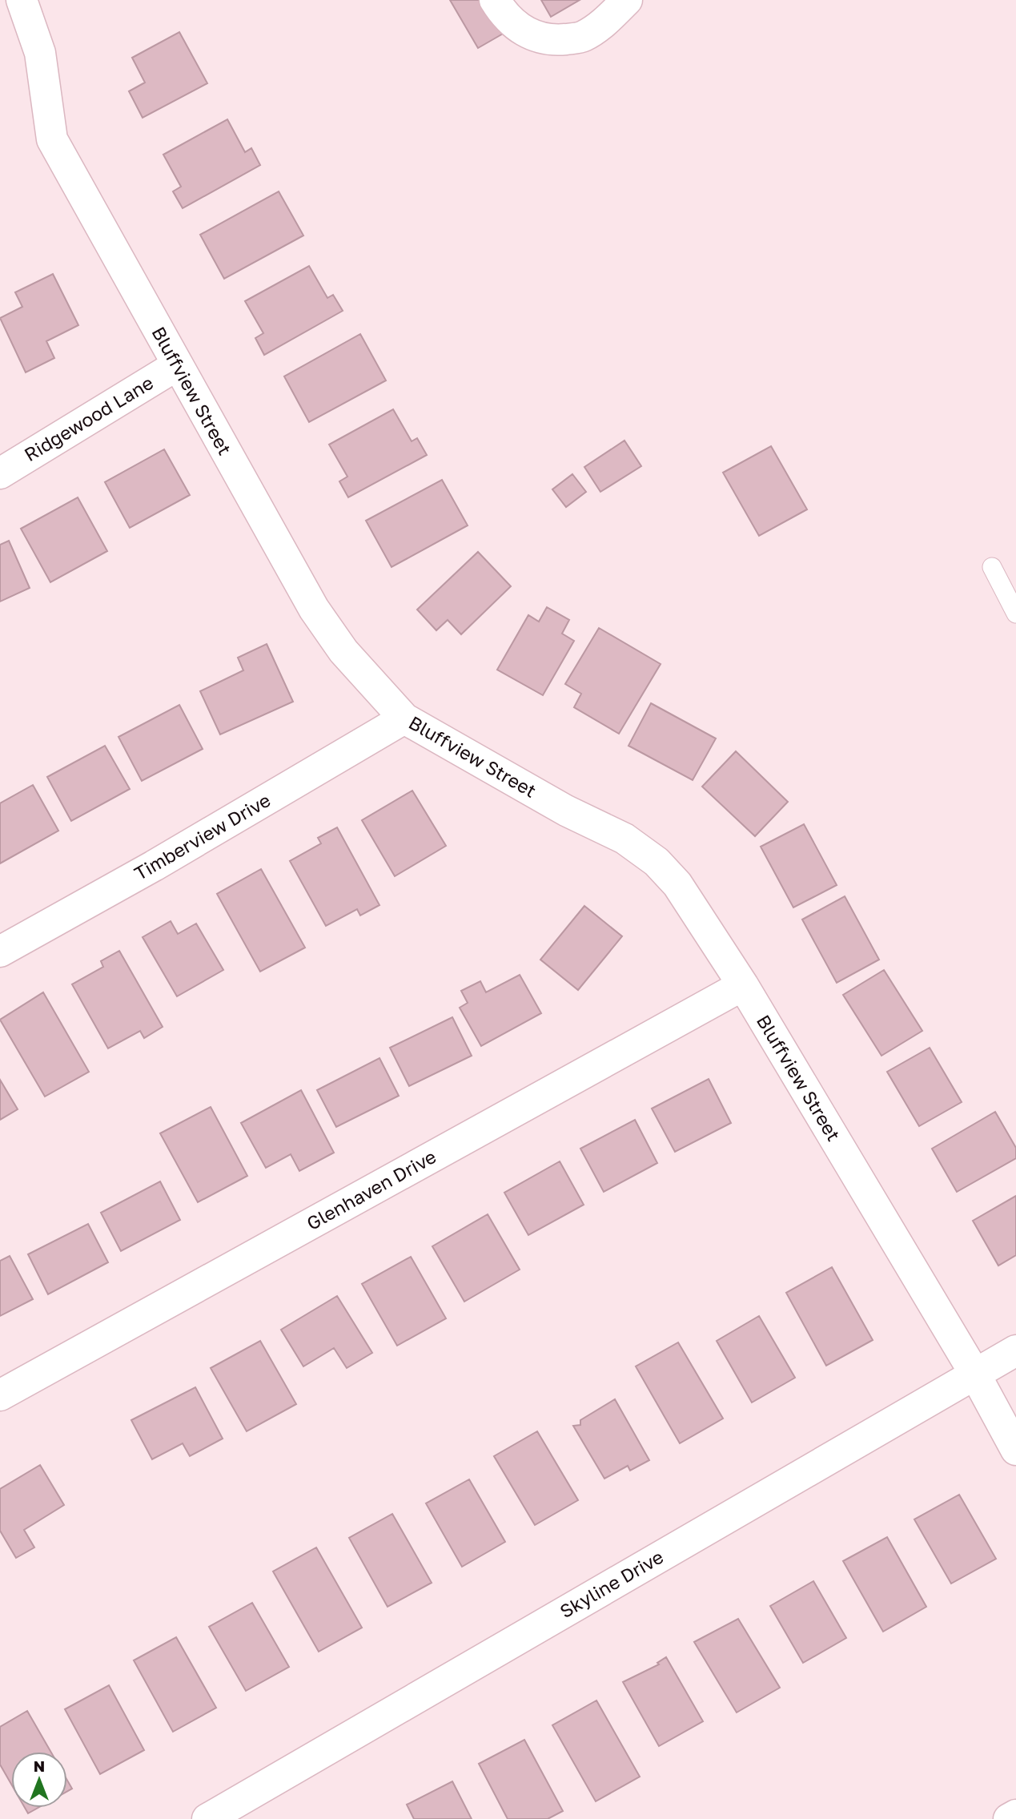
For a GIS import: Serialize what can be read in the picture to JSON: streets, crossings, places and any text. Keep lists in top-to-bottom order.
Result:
{
  "streets": {
    "street": [
      "Bluffview Street",
      "Ridgewood Lane",
      "Timberview Drive",
      "Glenhaven Drive",
      "Skyline Drive"
    ]
  },
  "crossings": [
    ["Bluffview Street", "Ridgewood Lane"],
    ["Bluffview Street", "Timberview Drive"],
    ["Bluffview Street", "Glenhaven Drive"],
    ["Bluffview Street", "Skyline Drive"]
  ],
  "north": "top"
}
